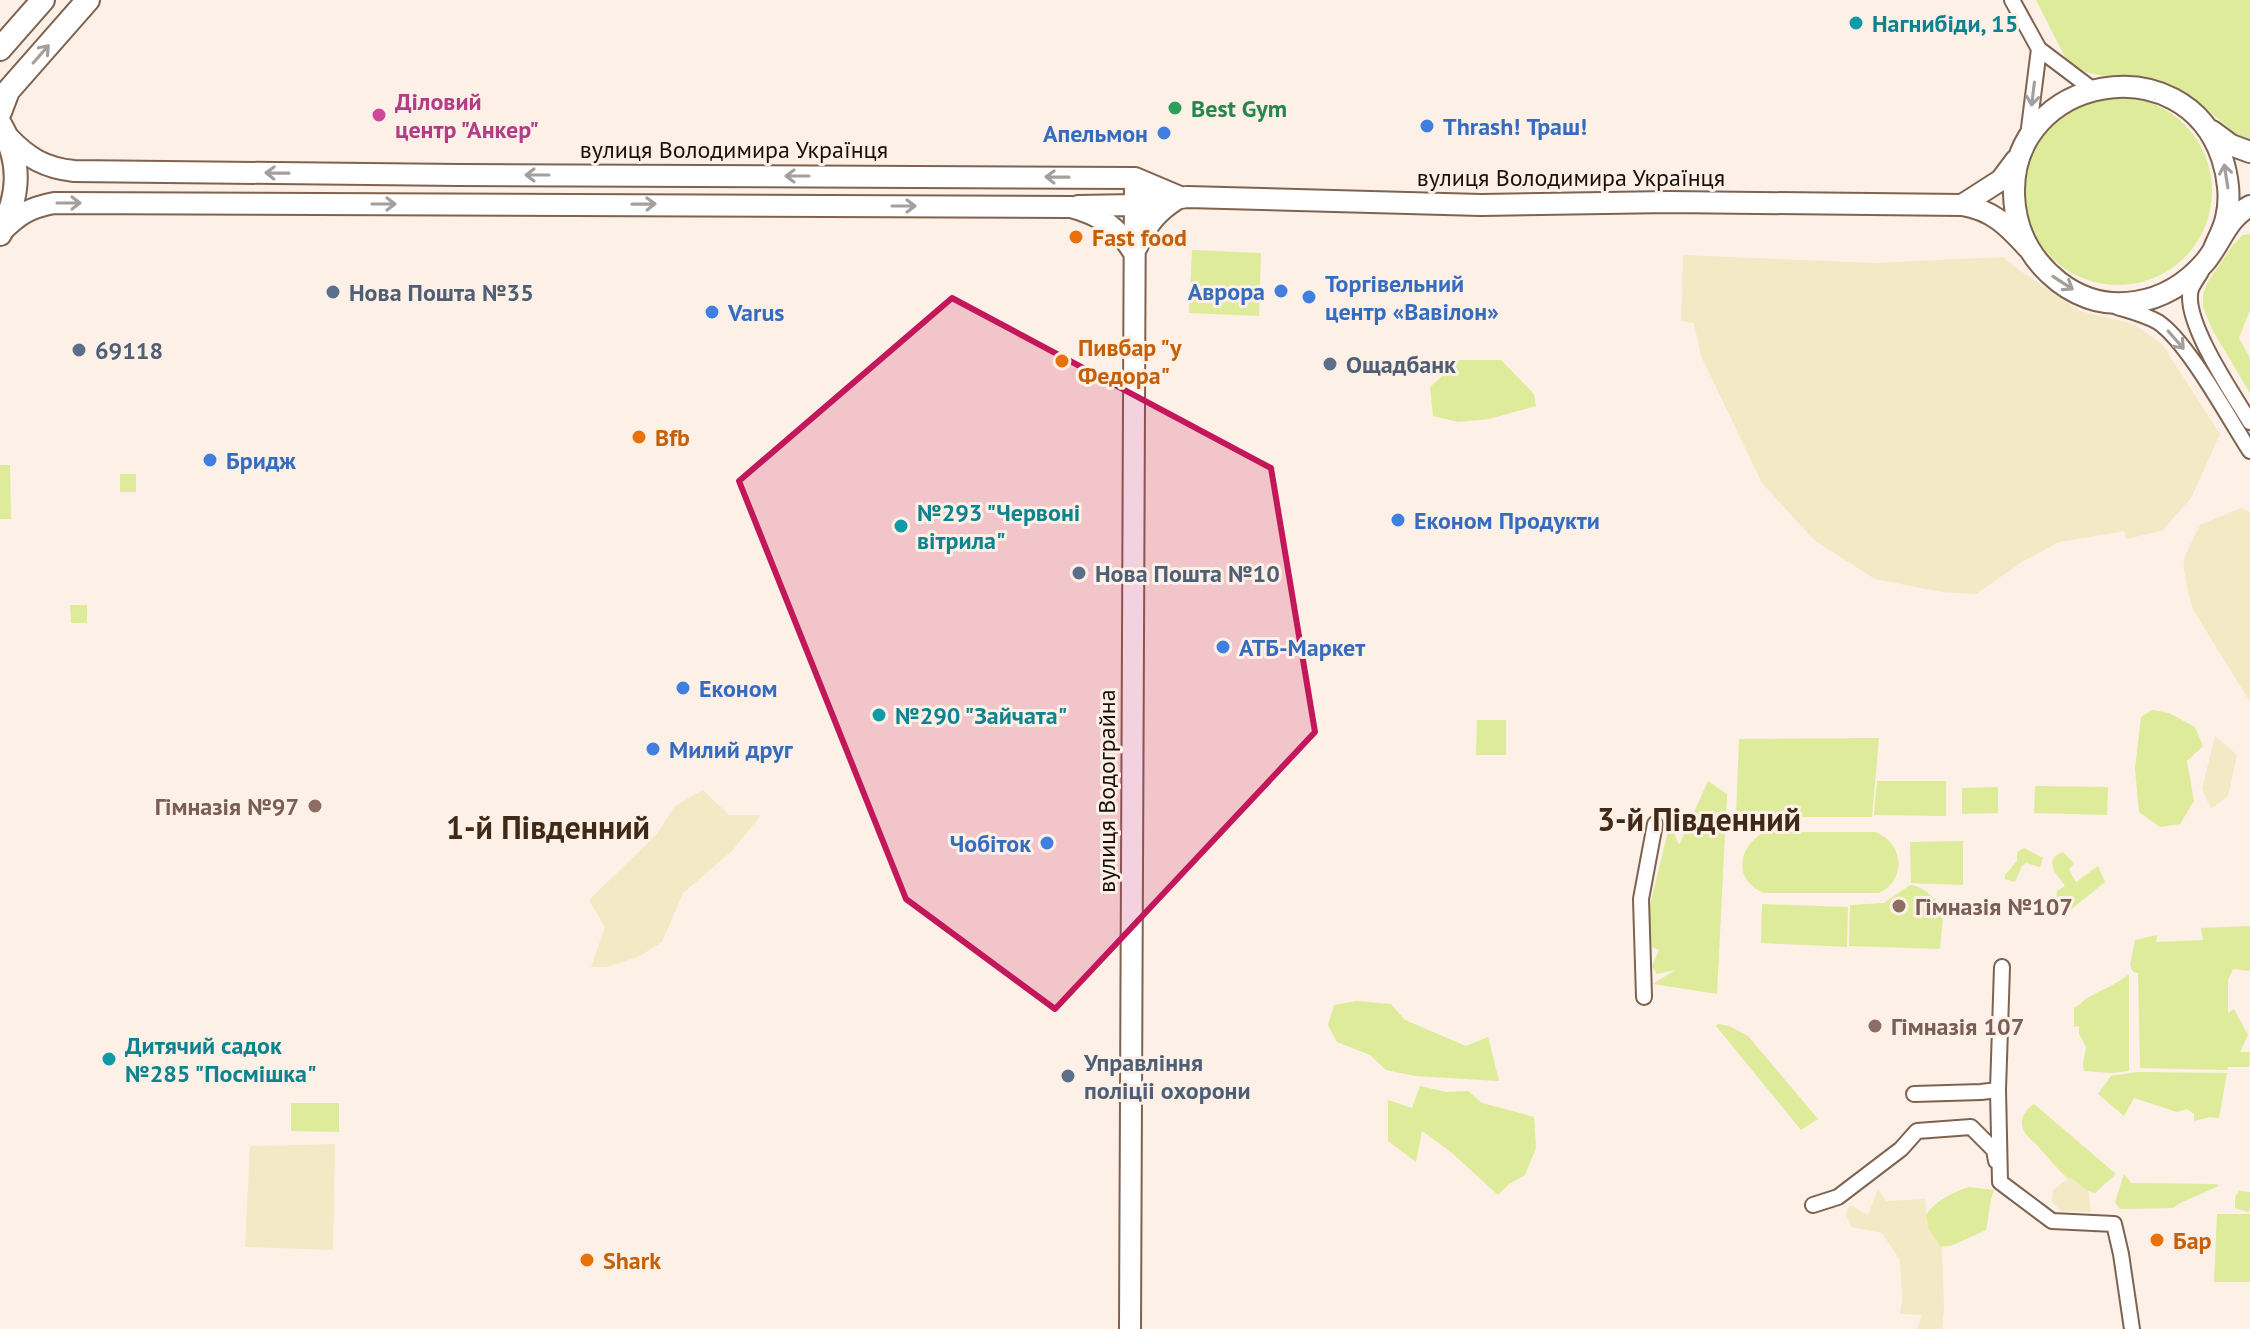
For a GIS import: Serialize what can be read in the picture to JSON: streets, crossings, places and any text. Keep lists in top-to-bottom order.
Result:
{
  "streets": {
    "main road": ["вулиця Володимира Українця"],
    "street": ["вулиця Водограйна"]
  },
  "crossings": [
    ["вулиця Володимира Українця", "вулиця Водограйна"]
  ],
  "districts": ["3-й Південний", "1-й Південний"],
  "places": [
    "Нагнибіди, 15",
    "Best Gym",
    "Діловий центр \"Анкер\"",
    "Thrash! Траш!",
    "Апельмон",
    "Fast food",
    "Аврора",
    "Нова Пошта №35",
    "Торгівельний центр «Вавілон»",
    "Varus",
    "69118",
    "Пивбар \"у Федора\"",
    "Ощадбанк",
    "Bfb",
    "Бридж",
    "Економ Продукти",
    "№293 \"Червоні вітрила\"",
    "Нова Пошта №10",
    "АТБ-Маркет",
    "Економ",
    "№290 \"Зайчата\"",
    "Милий друг",
    "Гімназія №97",
    "Чобіток",
    "Гімназія №107",
    "Гімназія 107",
    "Дитячий садок №285 \"Посмішка\"",
    "Управлiння полiцii охорони",
    "Бар",
    "Shark"
  ]
}
